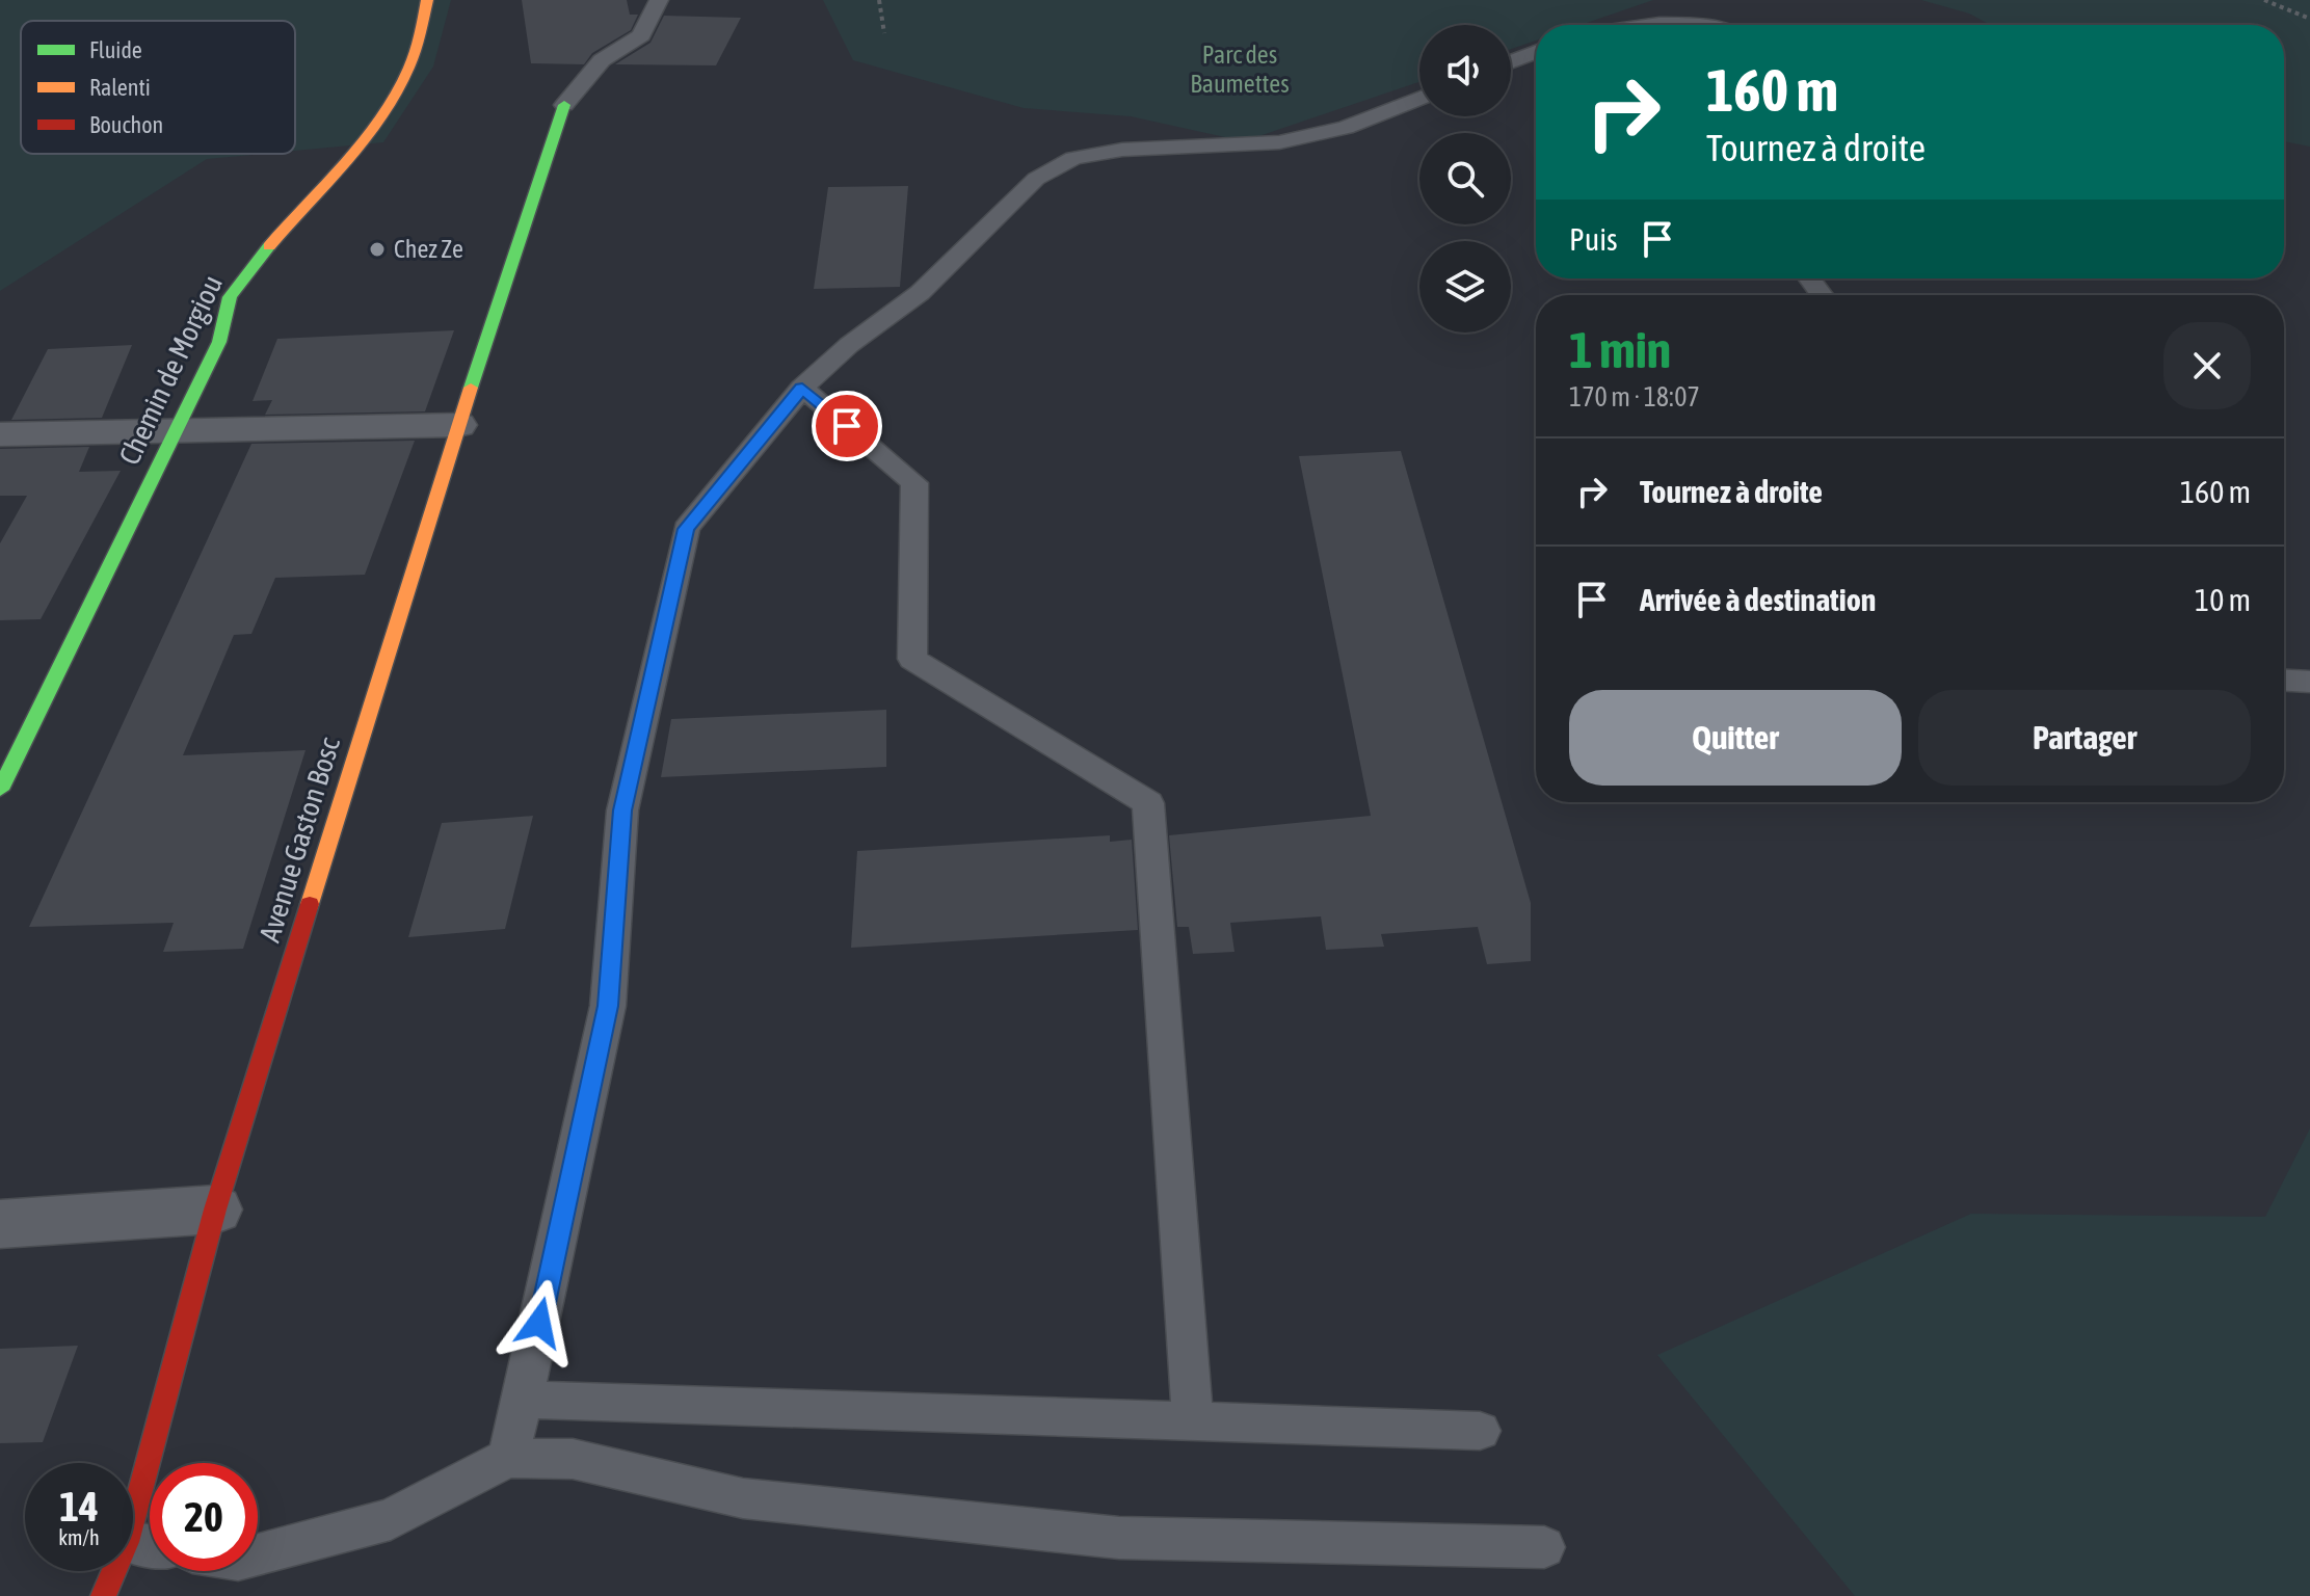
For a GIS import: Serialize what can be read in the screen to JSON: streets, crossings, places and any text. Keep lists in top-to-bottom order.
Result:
{
  "streets": {
    "street": ["Chemin de Morgiou", "Avenue Gaston Bosc"]
  },
  "parks": ["Parc des Baumettes"],
  "places": ["Chez Ze"],
  "legend": ["Fluide", "Ralenti", "Bouchon"],
  "page": {
    "turn": ["160 m", "Tournez à droite"],
    "then": "Puis",
    "heading": ["1 min", "170 m · 18:07"],
    "list": [
      {
        "name": "Tournez à droite",
        "value": "160 m"
      },
      {
        "name": "Arrivée à destination",
        "value": "10 m"
      }
    ],
    "buttons": ["Quitter", "Partager"],
    "speed": "14 km/h",
    "limit": "20"
  }
}
